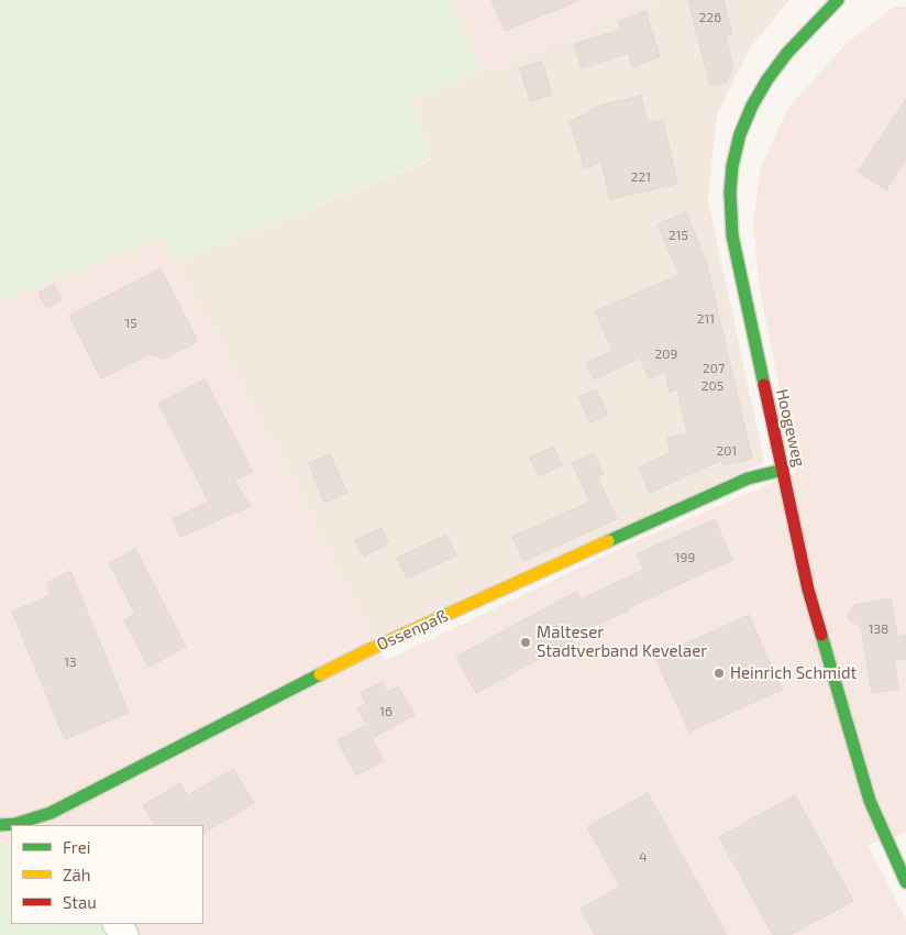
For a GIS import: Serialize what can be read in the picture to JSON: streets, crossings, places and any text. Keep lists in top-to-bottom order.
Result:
{
  "streets": {
    "street": ["Hoogeweg", "Ossenpaß"]
  },
  "crossings": [
    ["Hoogeweg", "Ossenpaß"]
  ],
  "places": ["Malteser Stadtverband Kevelaer", "Heinrich Schmidt"],
  "house_numbers": [
    "226",
    "221",
    "215",
    "211",
    "15",
    "209",
    "207",
    "205",
    "201",
    "199",
    "138",
    "13",
    "16",
    "4"
  ],
  "legend": ["Frei", "Zäh", "Stau"]
}
